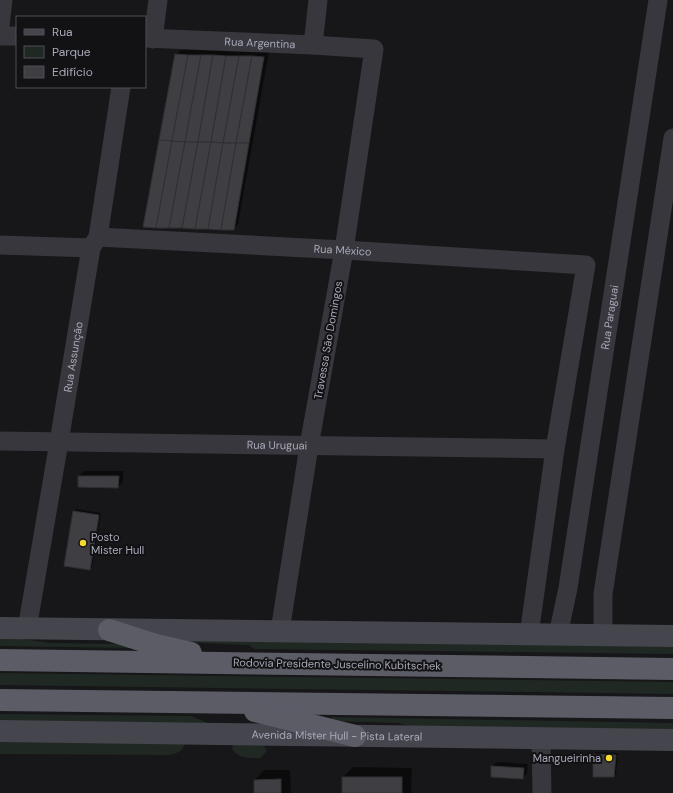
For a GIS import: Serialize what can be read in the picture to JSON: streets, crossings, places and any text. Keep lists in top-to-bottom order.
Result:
{
  "streets": {
    "highway": ["Rodovia Presidente Juscelino Kubitschek"],
    "main road": ["Avenida Mister Hull - Pista Lateral"],
    "street": [
      "Rua Argentina",
      "Rua México",
      "Rua Paraguai",
      "Travessa São Domingos",
      "Rua Assunção",
      "Rua Uruguai"
    ]
  },
  "crossings": [
    ["Rua Argentina", "Travessa São Domingos"],
    ["Rua México", "Travessa São Domingos"],
    ["Rua México", "Rua Assunção"],
    ["Rua México", "Rua Uruguai"],
    ["Travessa São Domingos", "Rua Uruguai"],
    ["Rua Assunção", "Rua Uruguai"]
  ],
  "places": ["Posto Mister Hull", "Mangueirinha"],
  "legend": ["Rua", "Parque", "Edifício"]
}
